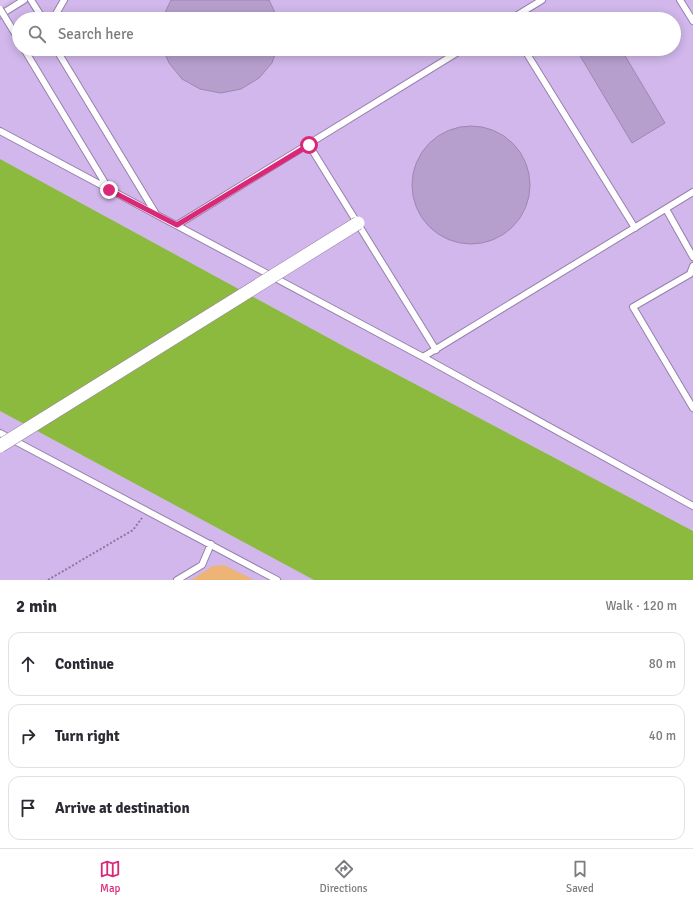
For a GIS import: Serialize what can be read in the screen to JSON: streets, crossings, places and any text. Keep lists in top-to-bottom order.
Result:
{
  "page": {
    "search": "Search here",
    "heading": ["2 min", "Walk · 120 m"],
    "list": [
      ["Continue", "80 m"],
      ["Turn right", "40 m"],
      "Arrive at destination"
    ],
    "nav": ["Map", "Directions", "Saved"]
  }
}
